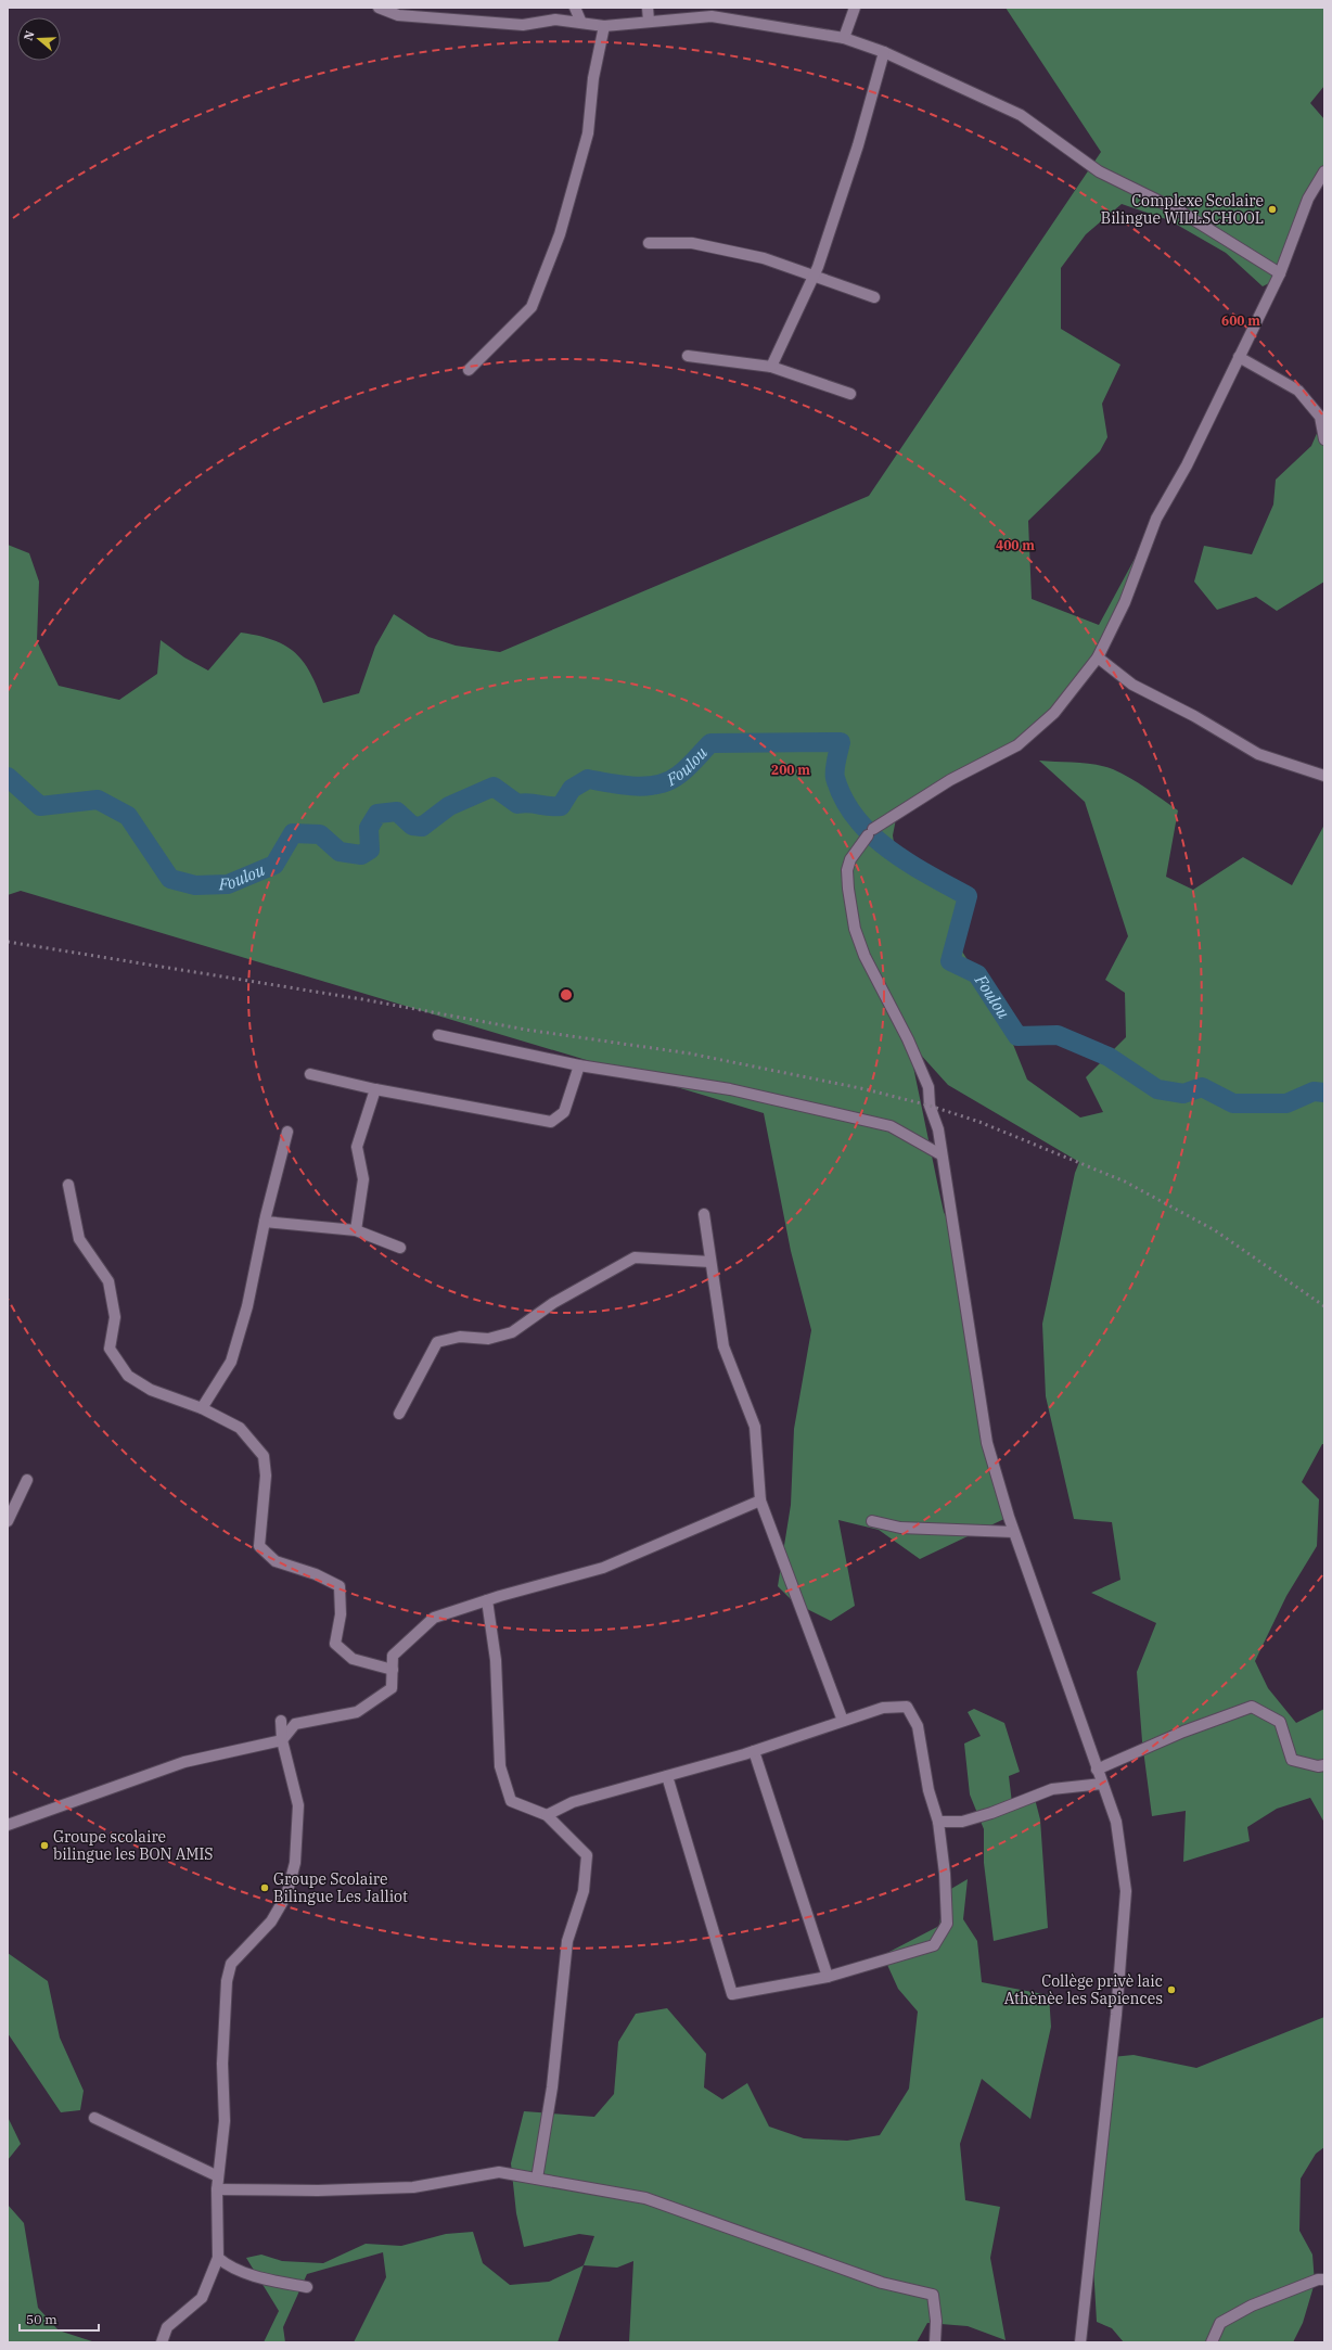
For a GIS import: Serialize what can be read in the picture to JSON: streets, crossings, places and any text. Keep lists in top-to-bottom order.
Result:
{
  "water": ["Foulou"],
  "places": [
    "Complexe Scolaire Bilingue WILLSCHOOL",
    "Groupe scolaire bilingue les BON AMIS",
    "Groupe Scolaire Bilingue Les Jalliot",
    "Collège privè laic Athènèe les Sapiences"
  ],
  "scale_bar": "50 m",
  "north": "left",
  "rings": ["600 m", "400 m", "200 m"]
}
